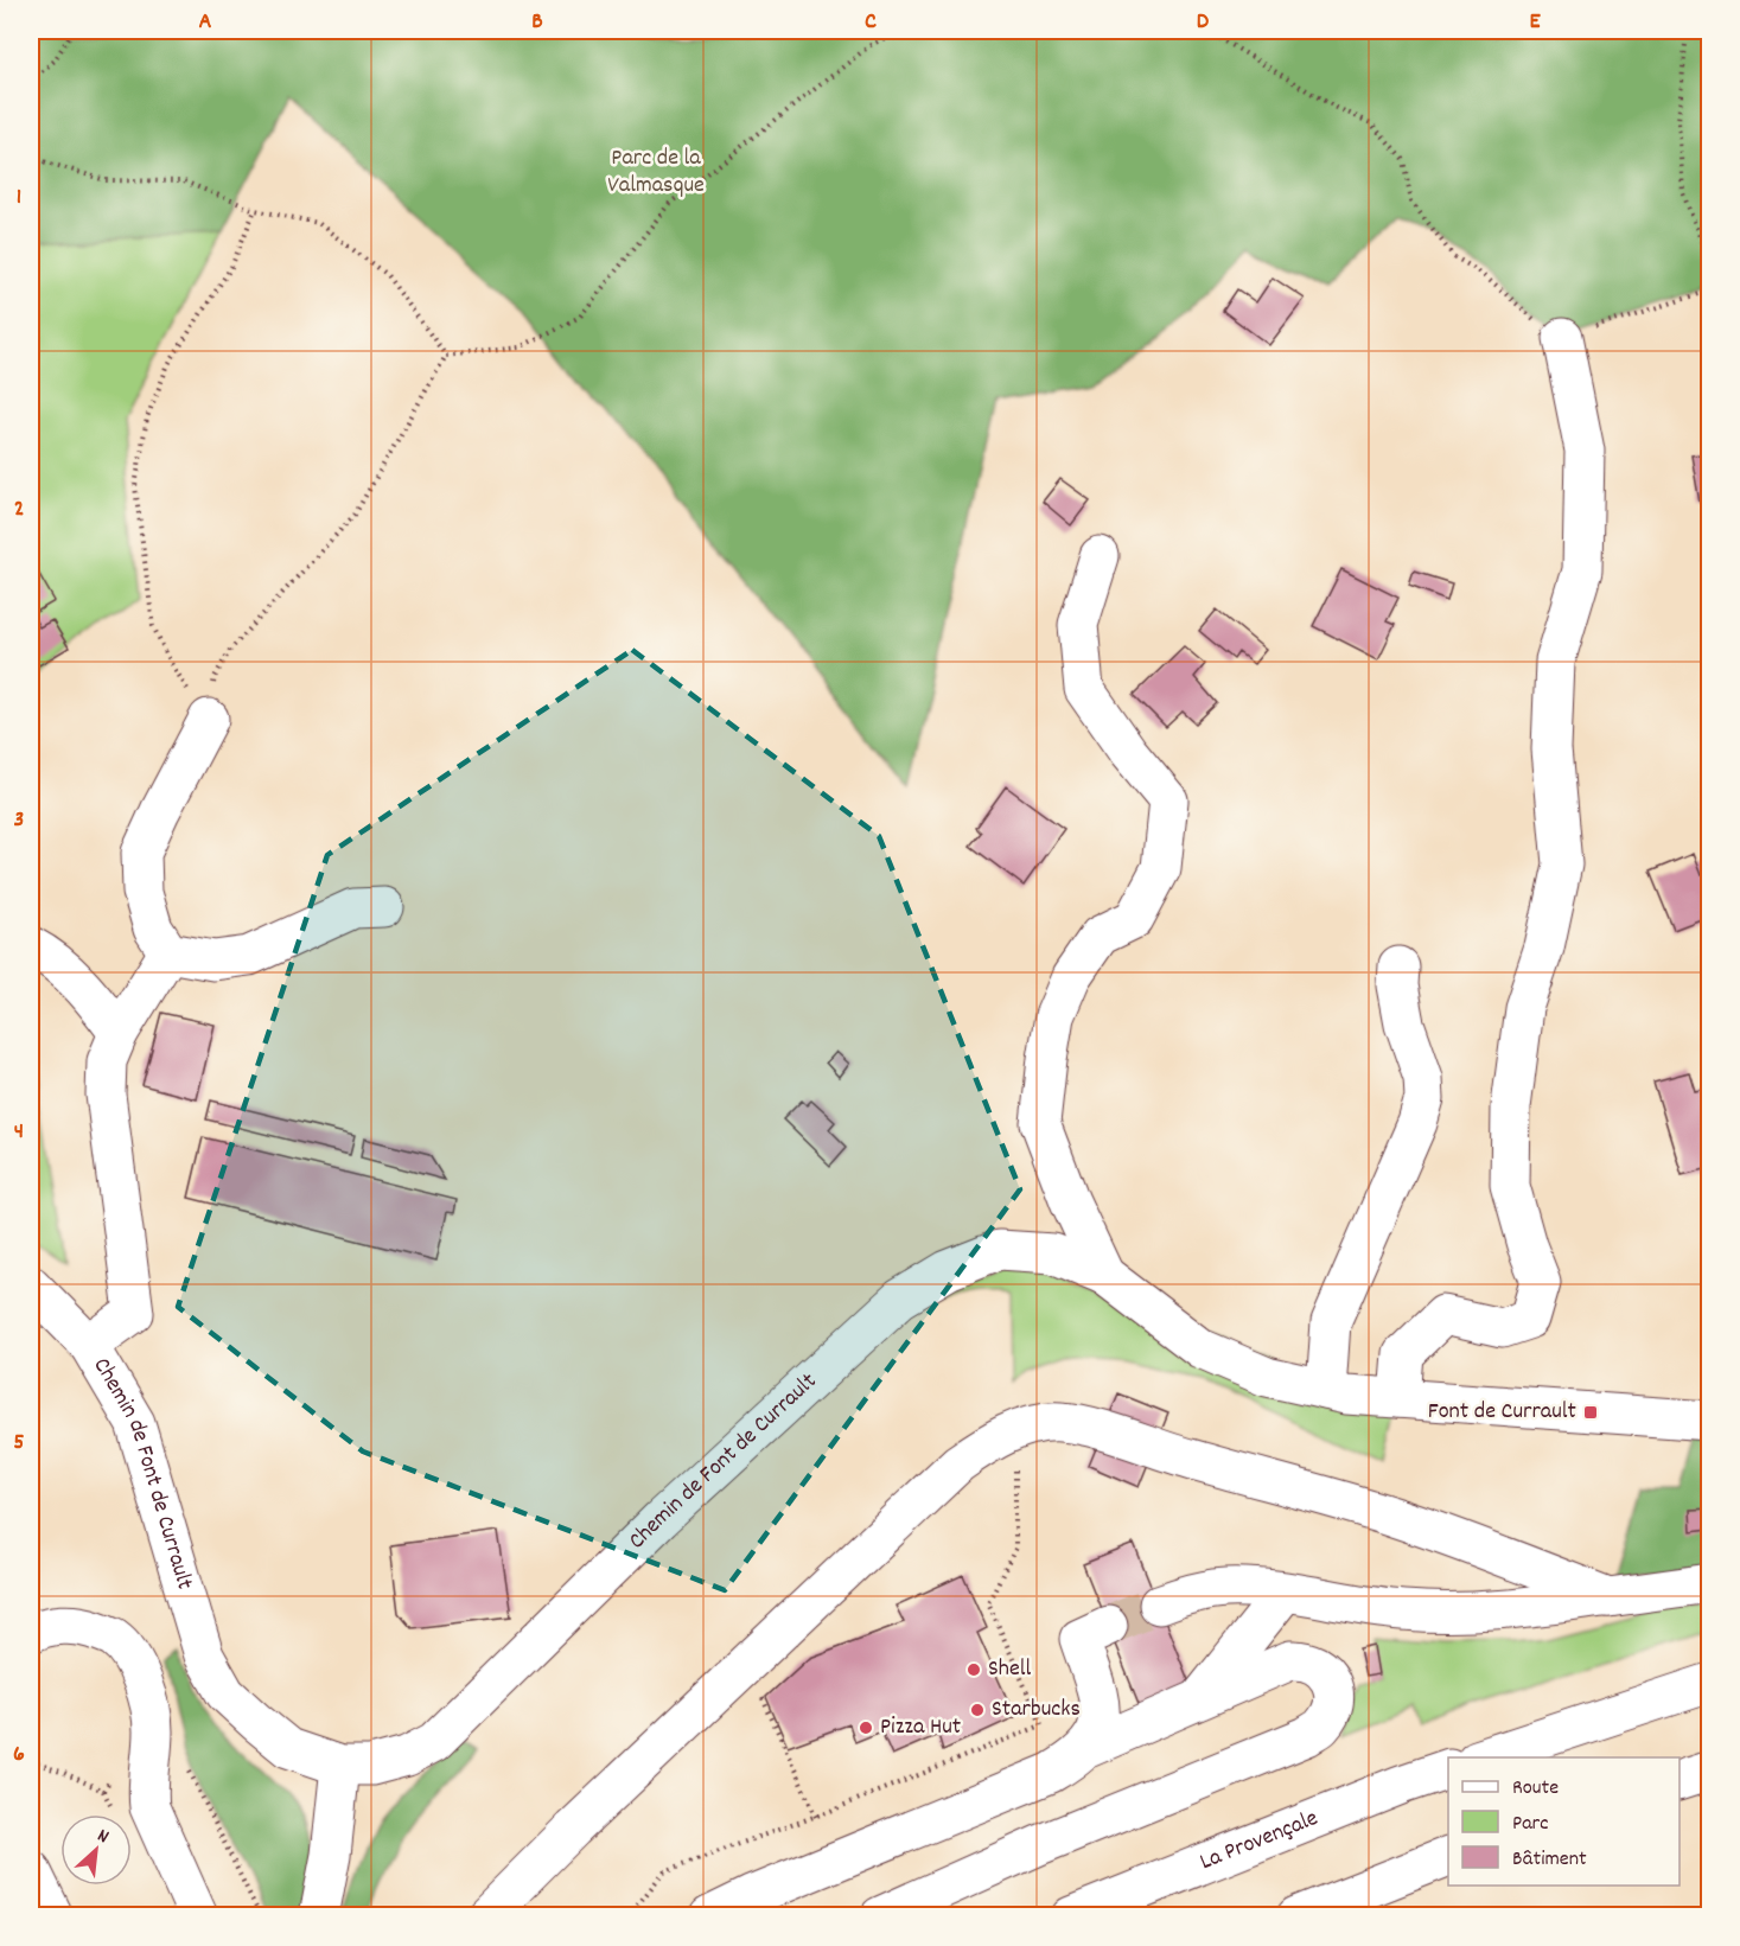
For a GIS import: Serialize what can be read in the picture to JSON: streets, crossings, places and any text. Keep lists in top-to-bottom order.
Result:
{
  "streets": {
    "main road": ["Chemin de Font de Currault", "La Provençale"]
  },
  "parks": ["Parc de la Valmasque"],
  "places": {
    "transit": ["Font de Currault"],
    "other": ["Shell", "Starbucks", "Pizza Hut"]
  },
  "legend": ["Route", "Parc", "Bâtiment"],
  "north": "top right",
  "grid": {
    "columns": [
      "A",
      "B",
      "C",
      "D",
      "E"
    ],
    "rows": [
      "1",
      "2",
      "3",
      "4",
      "5",
      "6"
    ]
  }
}
